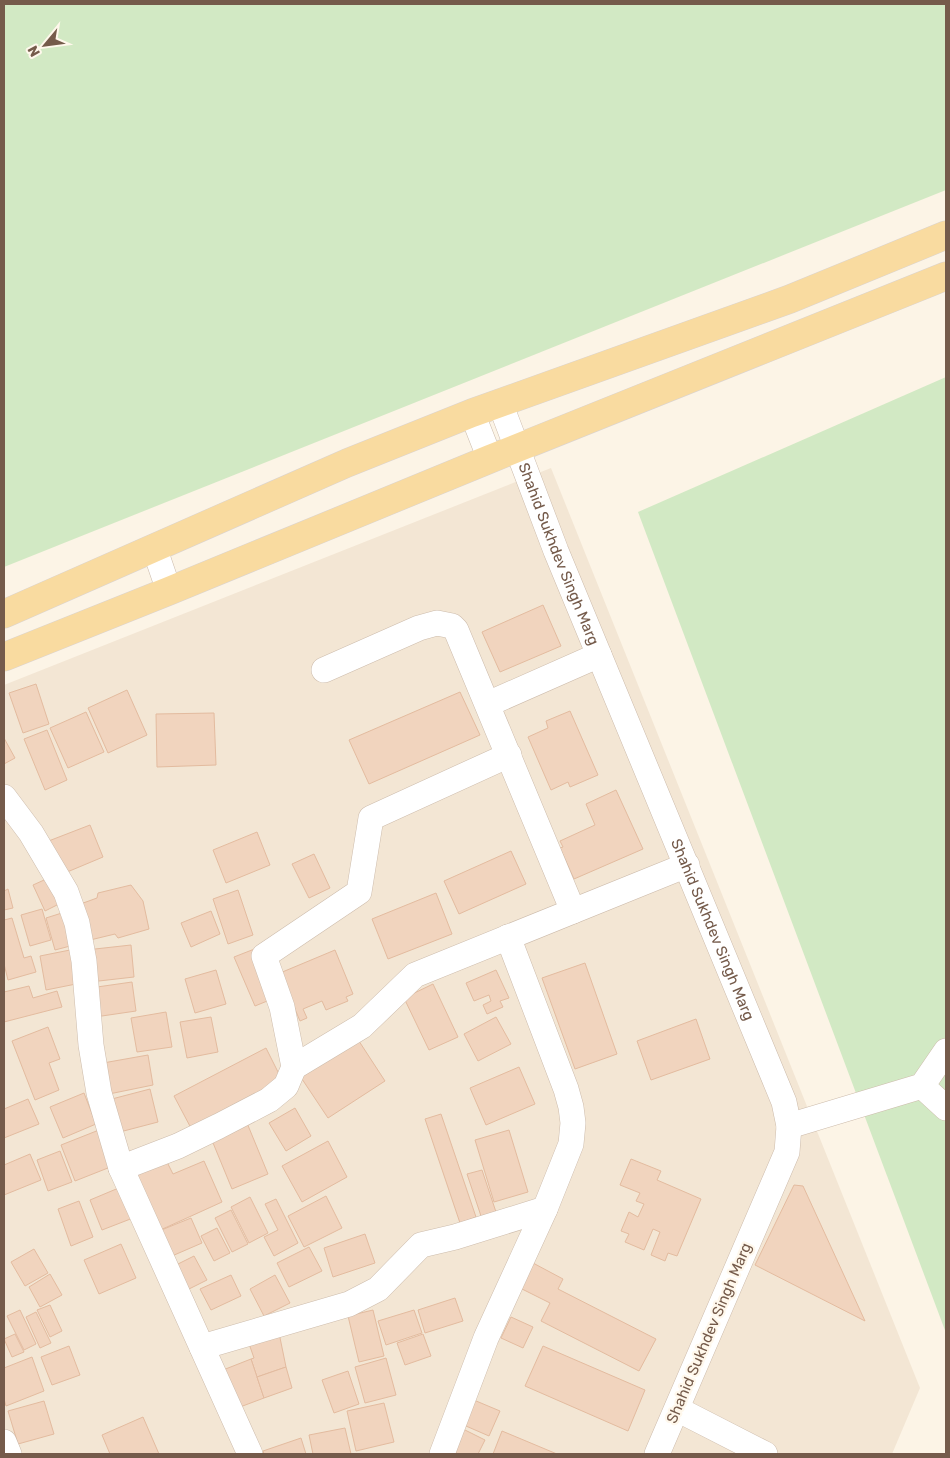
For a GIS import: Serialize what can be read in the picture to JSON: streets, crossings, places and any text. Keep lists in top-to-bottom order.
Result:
{
  "streets": {
    "street": ["Shahid Sukhdev Singh Marg"]
  },
  "north": "bottom left"
}
